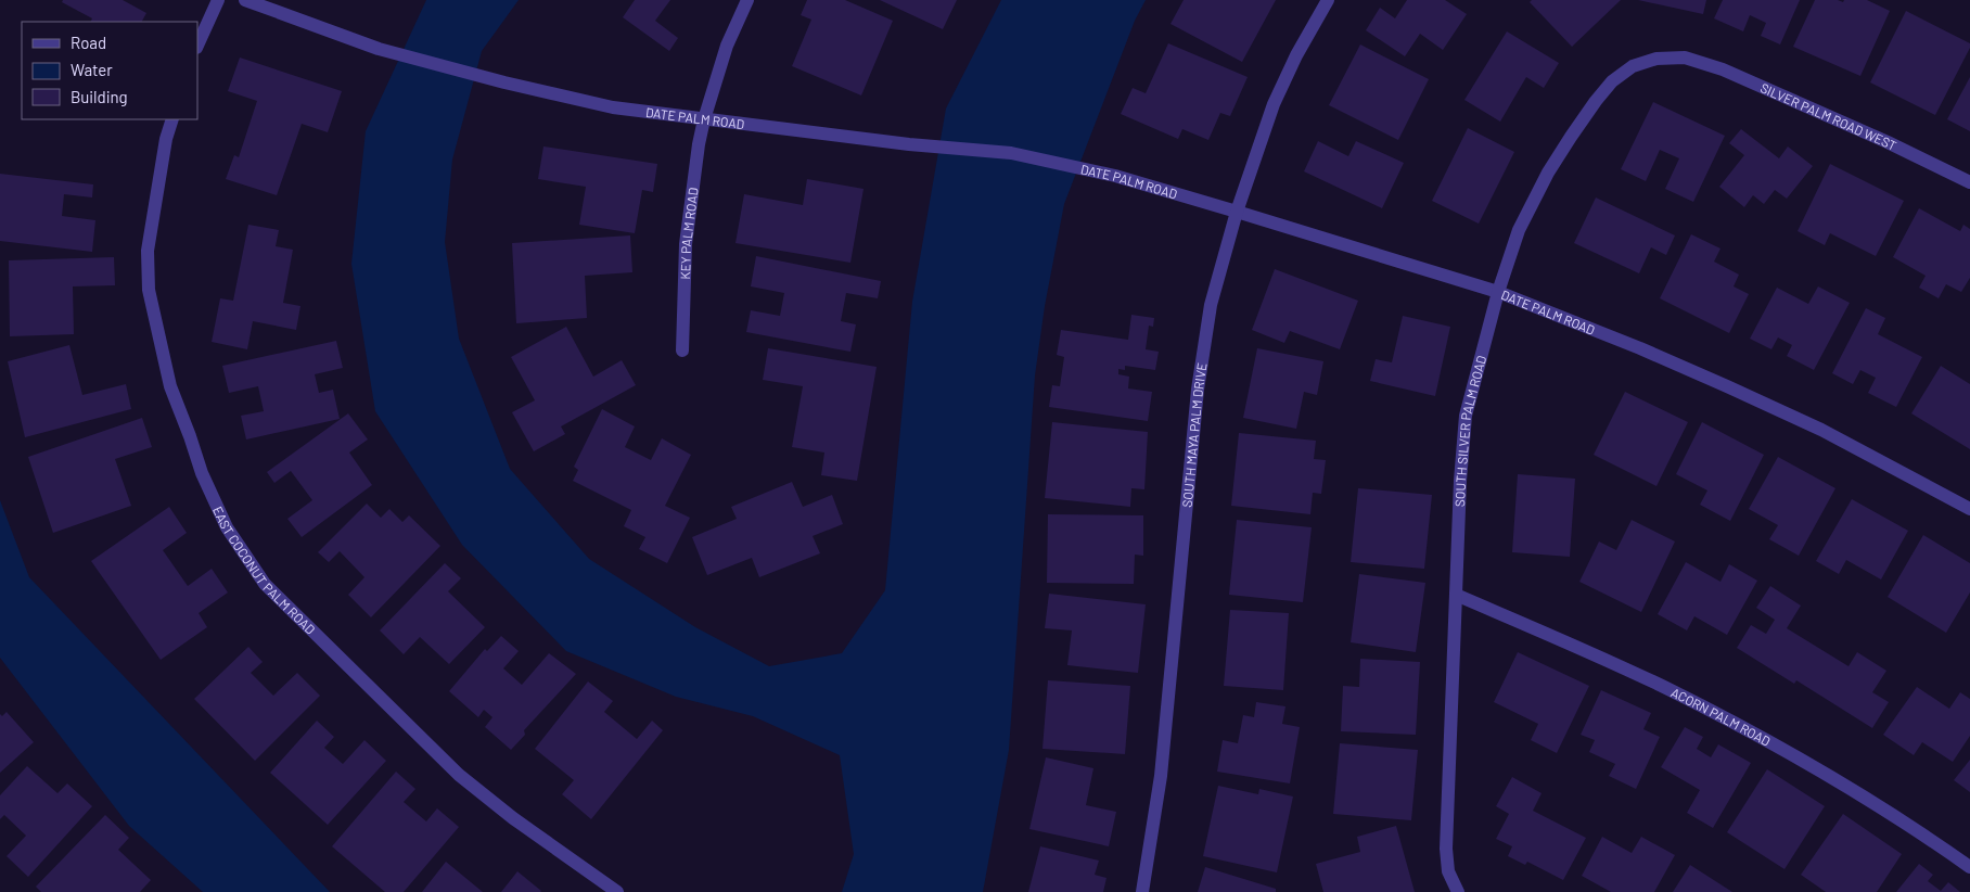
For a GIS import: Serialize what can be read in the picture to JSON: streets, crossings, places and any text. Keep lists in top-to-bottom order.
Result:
{
  "streets": {
    "street": [
      "SILVER PALM ROAD WEST",
      "DATE PALM ROAD",
      "KEY PALM ROAD",
      "SOUTH SILVER PALM ROAD",
      "SOUTH MAYA PALM DRIVE",
      "EAST COCONUT PALM ROAD",
      "ACORN PALM ROAD"
    ]
  },
  "crossings": [
    ["SILVER PALM ROAD WEST", "SOUTH SILVER PALM ROAD"],
    ["DATE PALM ROAD", "KEY PALM ROAD"],
    ["DATE PALM ROAD", "SOUTH SILVER PALM ROAD"],
    ["DATE PALM ROAD", "SOUTH MAYA PALM DRIVE"],
    ["SOUTH SILVER PALM ROAD", "ACORN PALM ROAD"]
  ],
  "legend": ["Road", "Water", "Building"]
}
